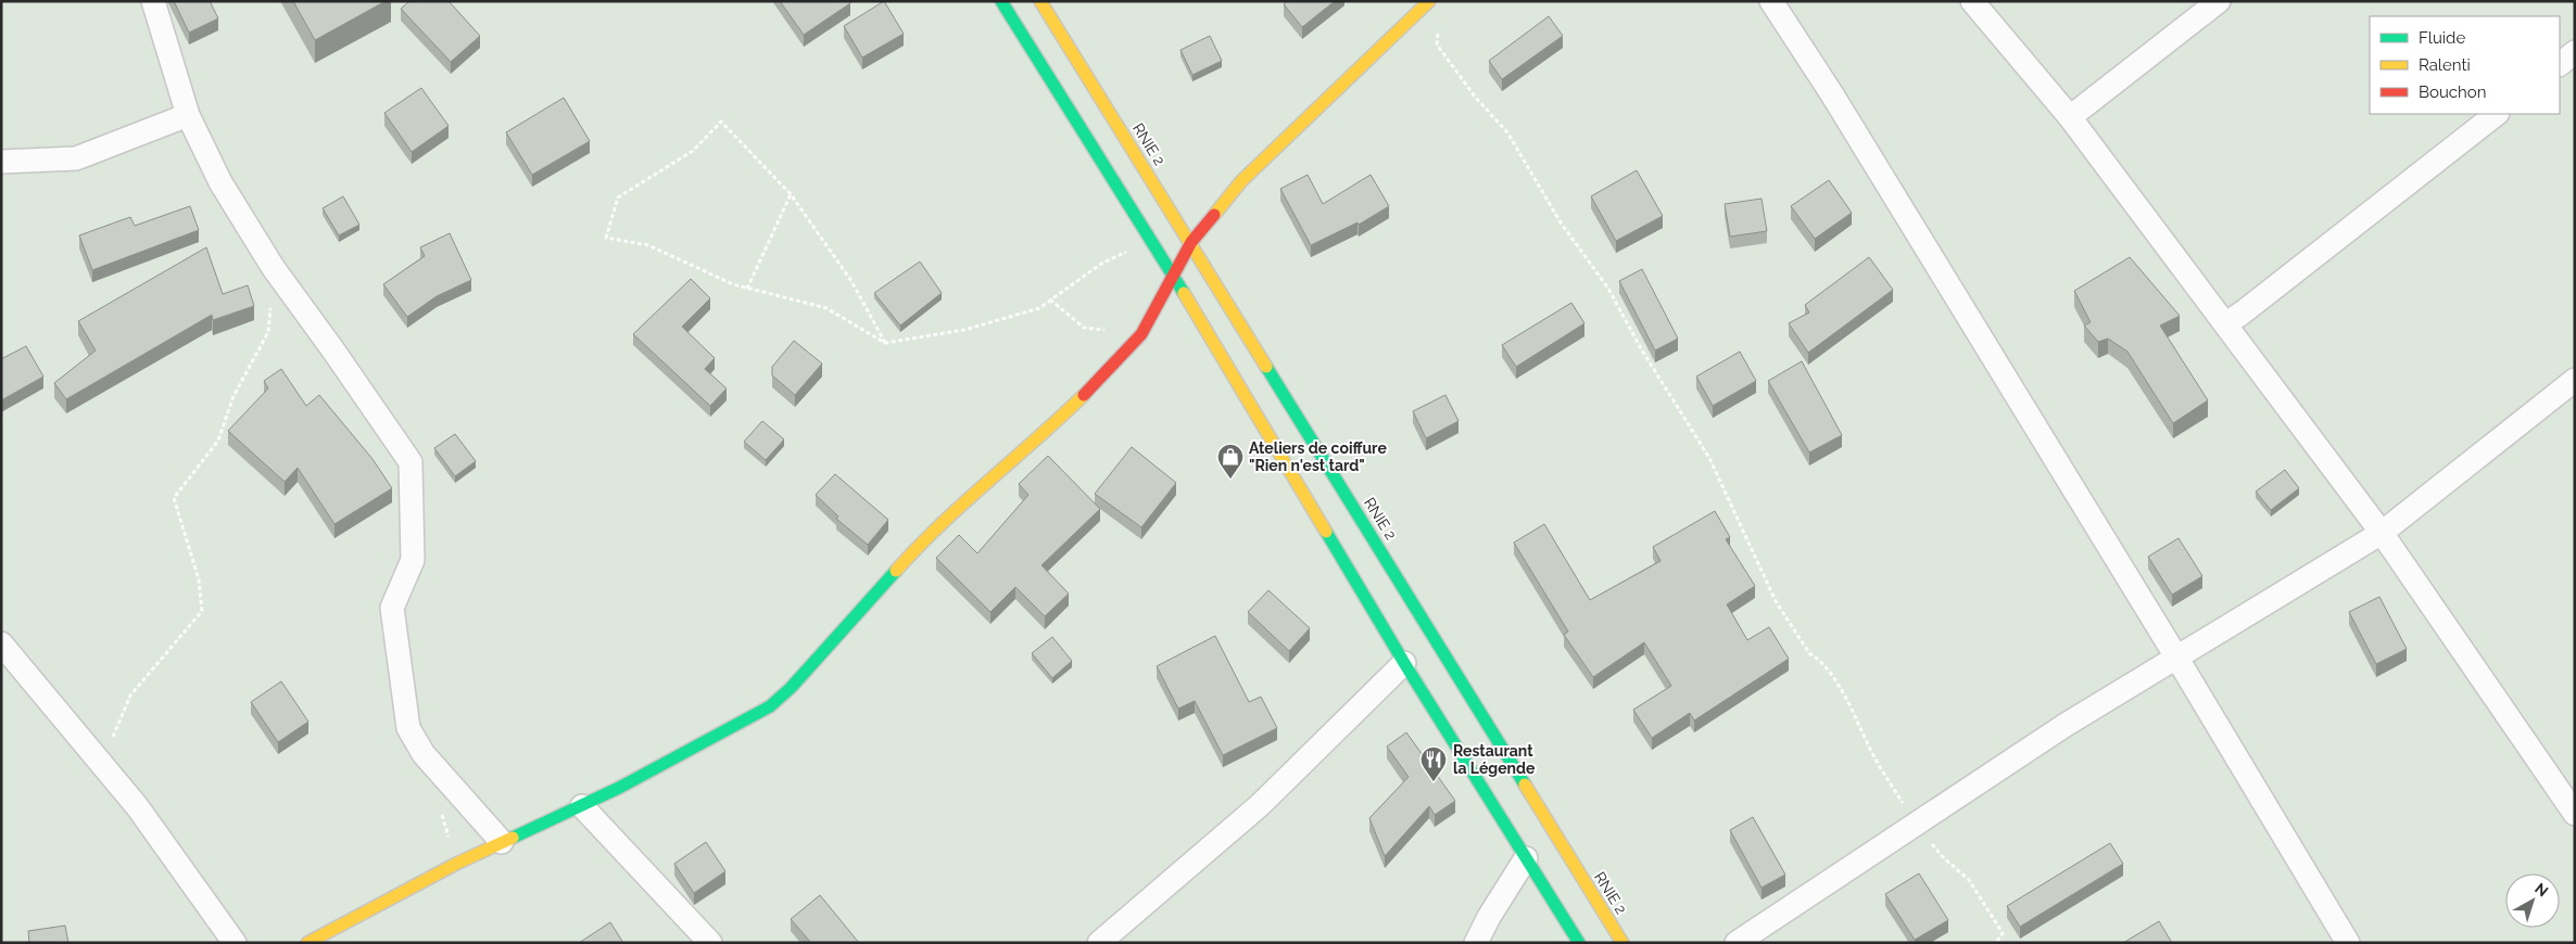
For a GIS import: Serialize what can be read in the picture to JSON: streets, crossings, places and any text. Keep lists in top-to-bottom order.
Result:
{
  "streets": {
    "main road": ["RNIE 2"]
  },
  "places": {
    "shop": ["Ateliers de coiffure \"Rien n'est tard\""],
    "restaurant": ["Restaurant la Légende"]
  },
  "legend": ["Fluide", "Ralenti", "Bouchon"],
  "north": "top right"
}
